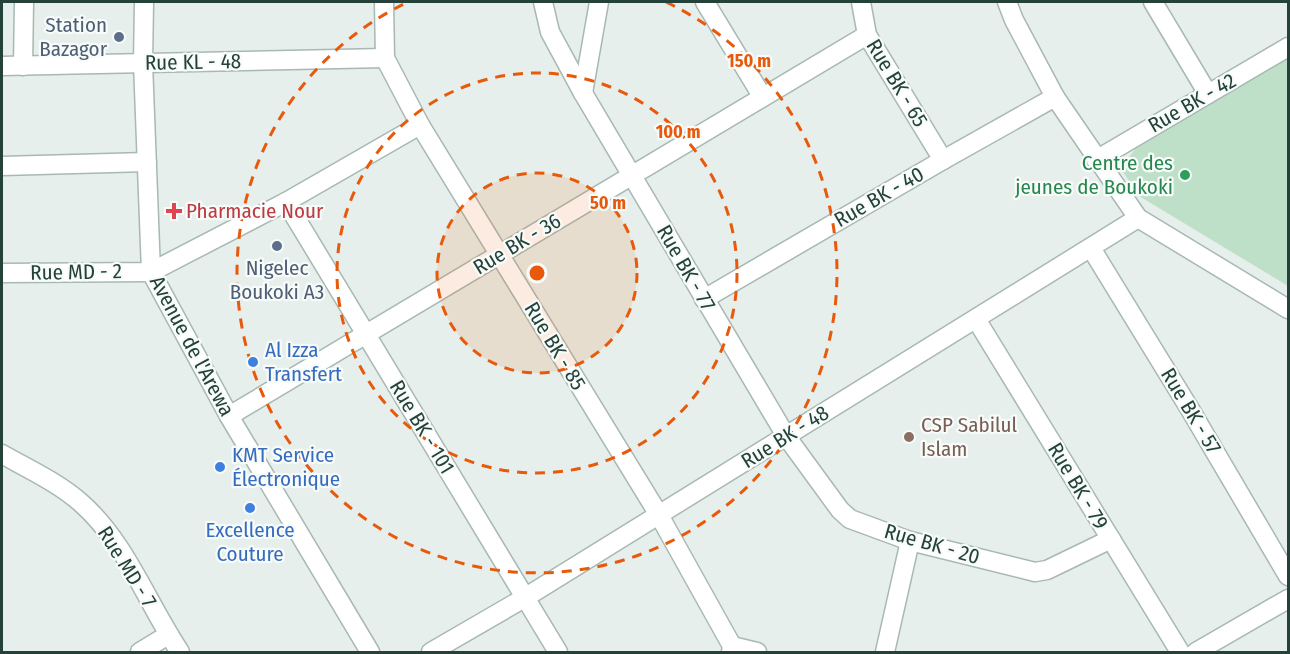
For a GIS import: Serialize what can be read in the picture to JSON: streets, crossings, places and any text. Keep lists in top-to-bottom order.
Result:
{
  "streets": {
    "street": [
      "Rue KL - 48",
      "Rue BK - 65",
      "Rue BK - 42",
      "Rue BK - 40",
      "Rue BK - 36",
      "Rue BK - 77",
      "Rue MD - 2",
      "Avenue de l'Arewa",
      "Rue BK - 85",
      "Rue BK - 57",
      "Rue BK - 101",
      "Rue BK - 48",
      "Rue BK - 79",
      "Rue BK - 20",
      "Rue MD - 7"
    ]
  },
  "crossings": [
    ["Rue KL - 48", "Avenue de l'Arewa"],
    ["Rue KL - 48", "Rue BK - 85"],
    ["Rue BK - 65", "Rue BK - 40"],
    ["Rue BK - 65", "Rue BK - 36"],
    ["Rue BK - 40", "Rue BK - 77"],
    ["Rue BK - 36", "Rue BK - 77"],
    ["Rue BK - 36", "Avenue de l'Arewa"],
    ["Rue BK - 36", "Rue BK - 85"],
    ["Rue BK - 36", "Rue BK - 101"],
    ["Rue BK - 77", "Rue BK - 48"],
    ["Rue BK - 77", "Rue BK - 20"],
    ["Rue MD - 2", "Avenue de l'Arewa"],
    ["Rue BK - 85", "Rue BK - 48"],
    ["Rue BK - 57", "Rue BK - 48"],
    ["Rue BK - 101", "Rue BK - 48"],
    ["Rue BK - 48", "Rue BK - 79"],
    ["Rue BK - 48", "Rue BK - 20"],
    ["Rue BK - 79", "Rue BK - 20"]
  ],
  "places": {
    "other": [
      "Station Bazagor",
      "Centre des jeunes de Boukoki",
      "Nigelec Boukoki A3",
      "Al Izza Transfert",
      "CSP Sabilul Islam",
      "KMT Service Électronique",
      "Excellence Couture"
    ],
    "health": ["Pharmacie Nour"]
  },
  "rings": ["150 m", "100 m", "50 m"]
}
